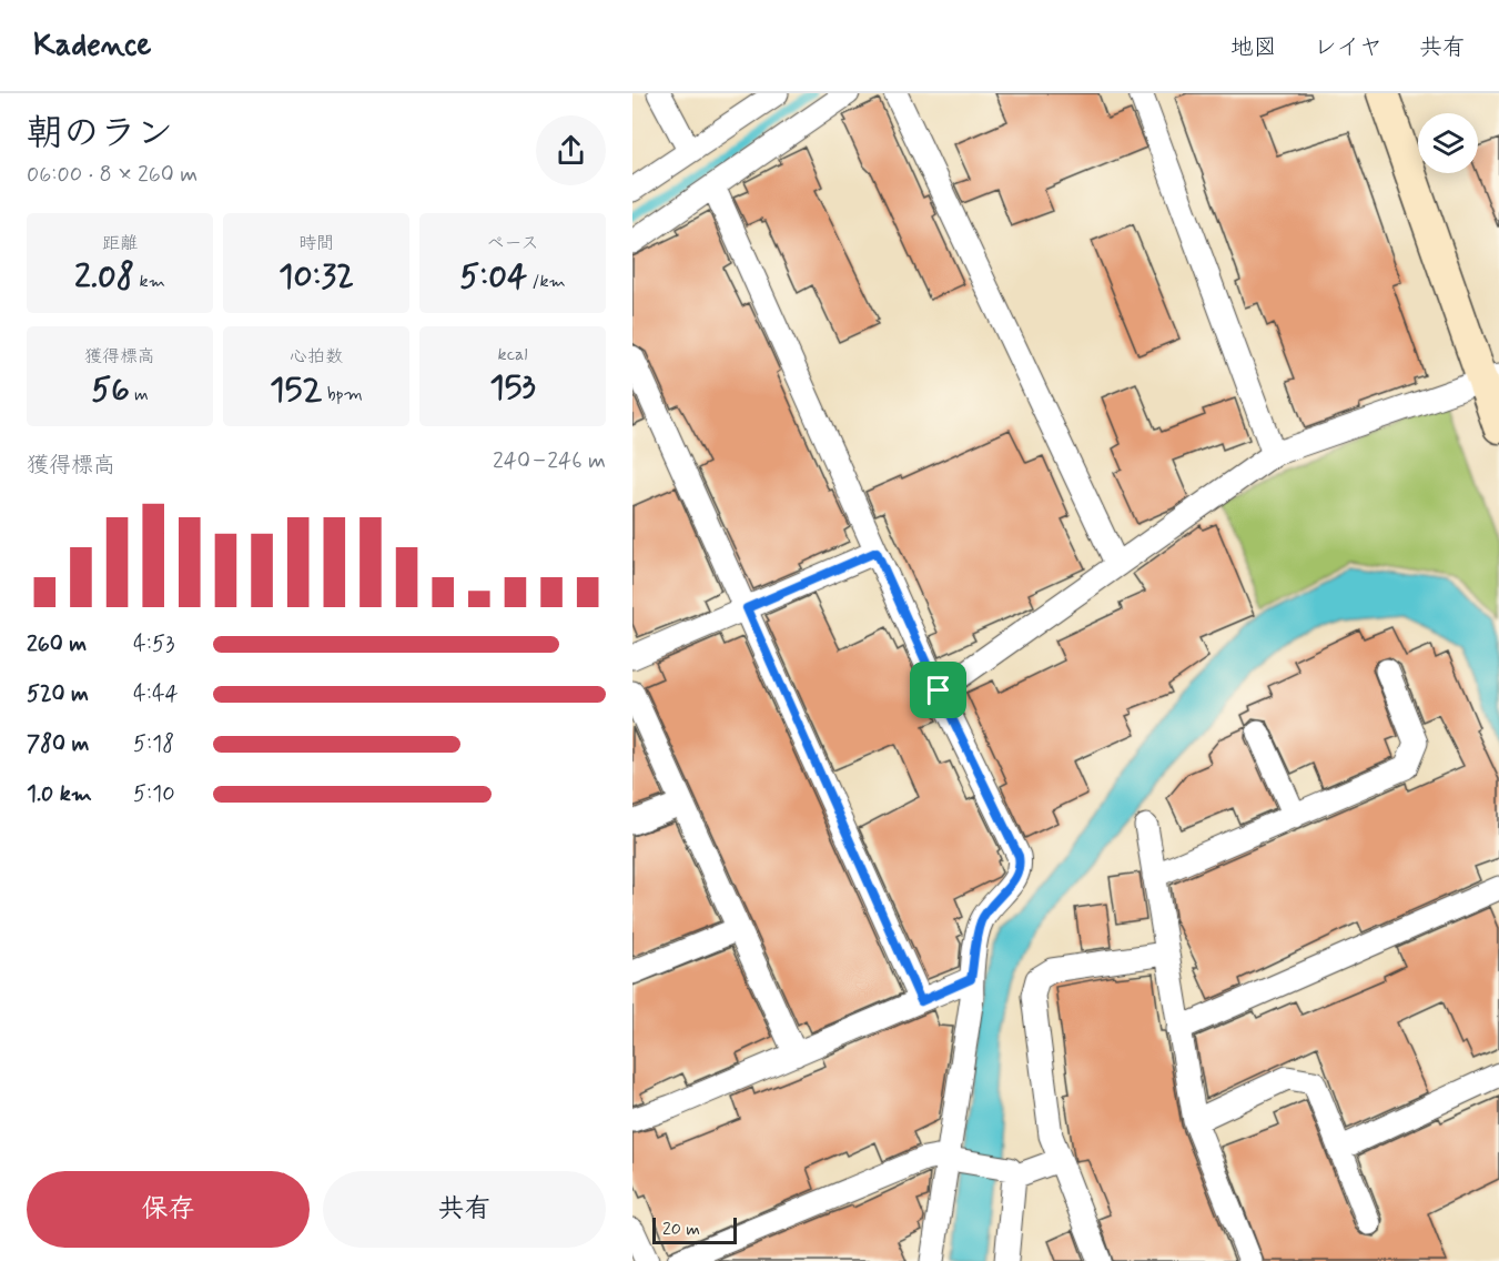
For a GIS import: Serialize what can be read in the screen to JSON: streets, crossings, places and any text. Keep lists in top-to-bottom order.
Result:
{
  "scale_bar": "20 m",
  "page": {
    "header": "Kadence",
    "nav": ["地図", "レイヤ", "共有"],
    "heading": ["朝のラン", "06:00 · 8 × 260 m"],
    "stats": [
      ["距離", "2.08 km"],
      ["時間", "10:32"],
      ["ペース", "5:04 /km"],
      ["獲得標高", "56 m"],
      ["心拍数", "152 bpm"],
      ["kcal", "153"]
    ],
    "chart": ["獲得標高", "240–246 m"],
    "list": [
      {
        "name": "260 m",
        "note": "4:53"
      },
      {
        "name": "520 m",
        "note": "4:44"
      },
      {
        "name": "780 m",
        "note": "5:18"
      },
      {
        "name": "1.0 km",
        "note": "5:10"
      }
    ],
    "buttons": ["保存", "共有"],
    "scale": "20 m"
  }
}
